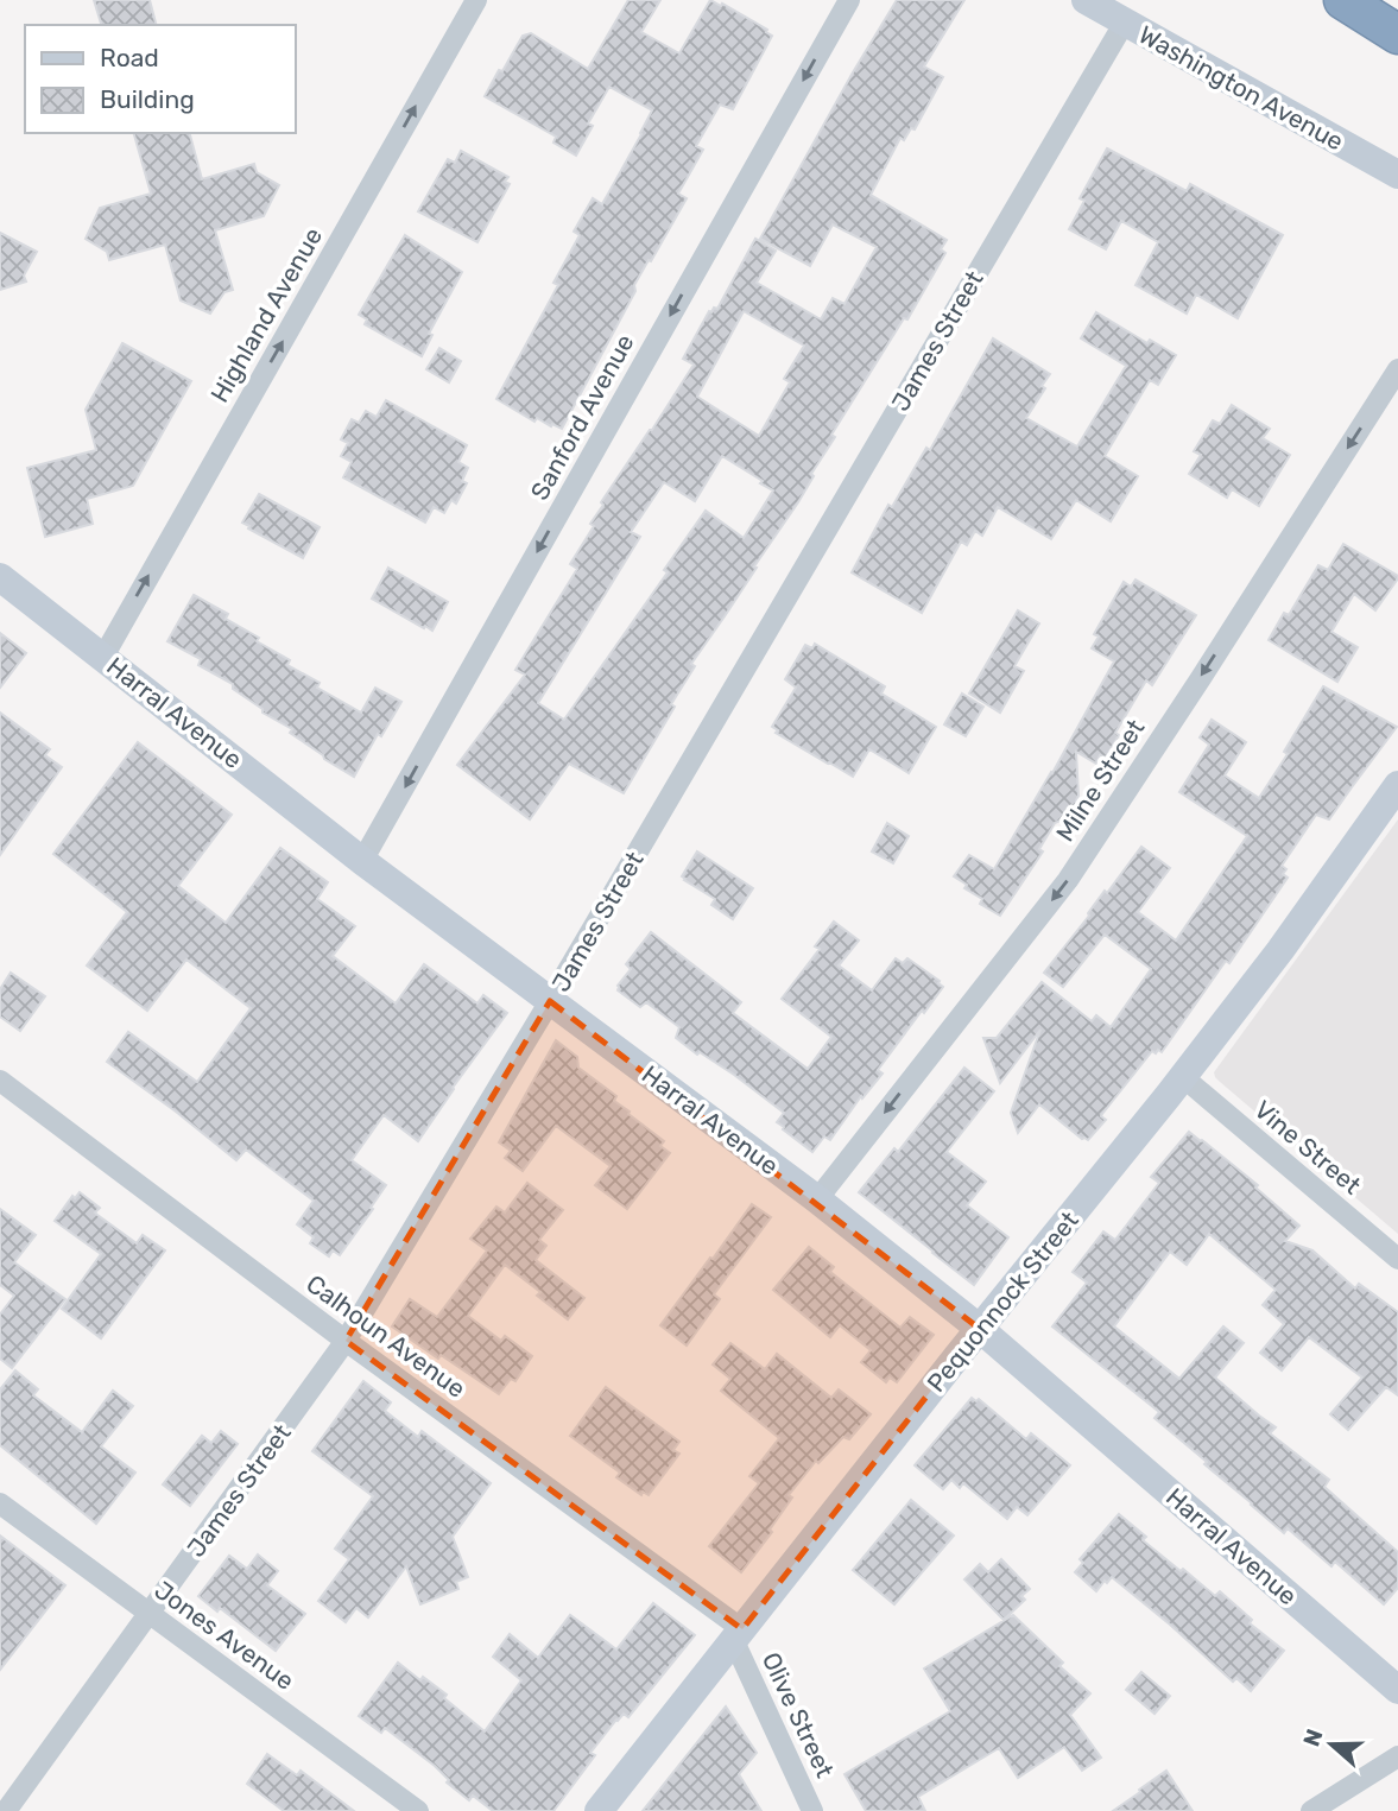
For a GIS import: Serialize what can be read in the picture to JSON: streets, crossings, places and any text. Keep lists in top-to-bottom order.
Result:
{
  "streets": {
    "street": [
      "Washington Avenue",
      "Highland Avenue",
      "James Street",
      "Sanford Avenue",
      "Harral Avenue",
      "Milne Street",
      "Vine Street",
      "Pequonnock Street",
      "Calhoun Avenue",
      "Jones Avenue",
      "Olive Street"
    ]
  },
  "crossings": [
    ["Washington Avenue", "James Street"],
    ["Highland Avenue", "Harral Avenue"],
    ["James Street", "Harral Avenue"],
    ["James Street", "Calhoun Avenue"],
    ["James Street", "Jones Avenue"],
    ["Sanford Avenue", "Harral Avenue"],
    ["Harral Avenue", "Milne Street"],
    ["Harral Avenue", "Pequonnock Street"],
    ["Vine Street", "Pequonnock Street"],
    ["Pequonnock Street", "Calhoun Avenue"],
    ["Pequonnock Street", "Olive Street"],
    ["Calhoun Avenue", "Olive Street"]
  ],
  "one_way": ["Highland Avenue", "Sanford Avenue", "Milne Street"],
  "legend": ["Road", "Building"],
  "north": "left"
}
